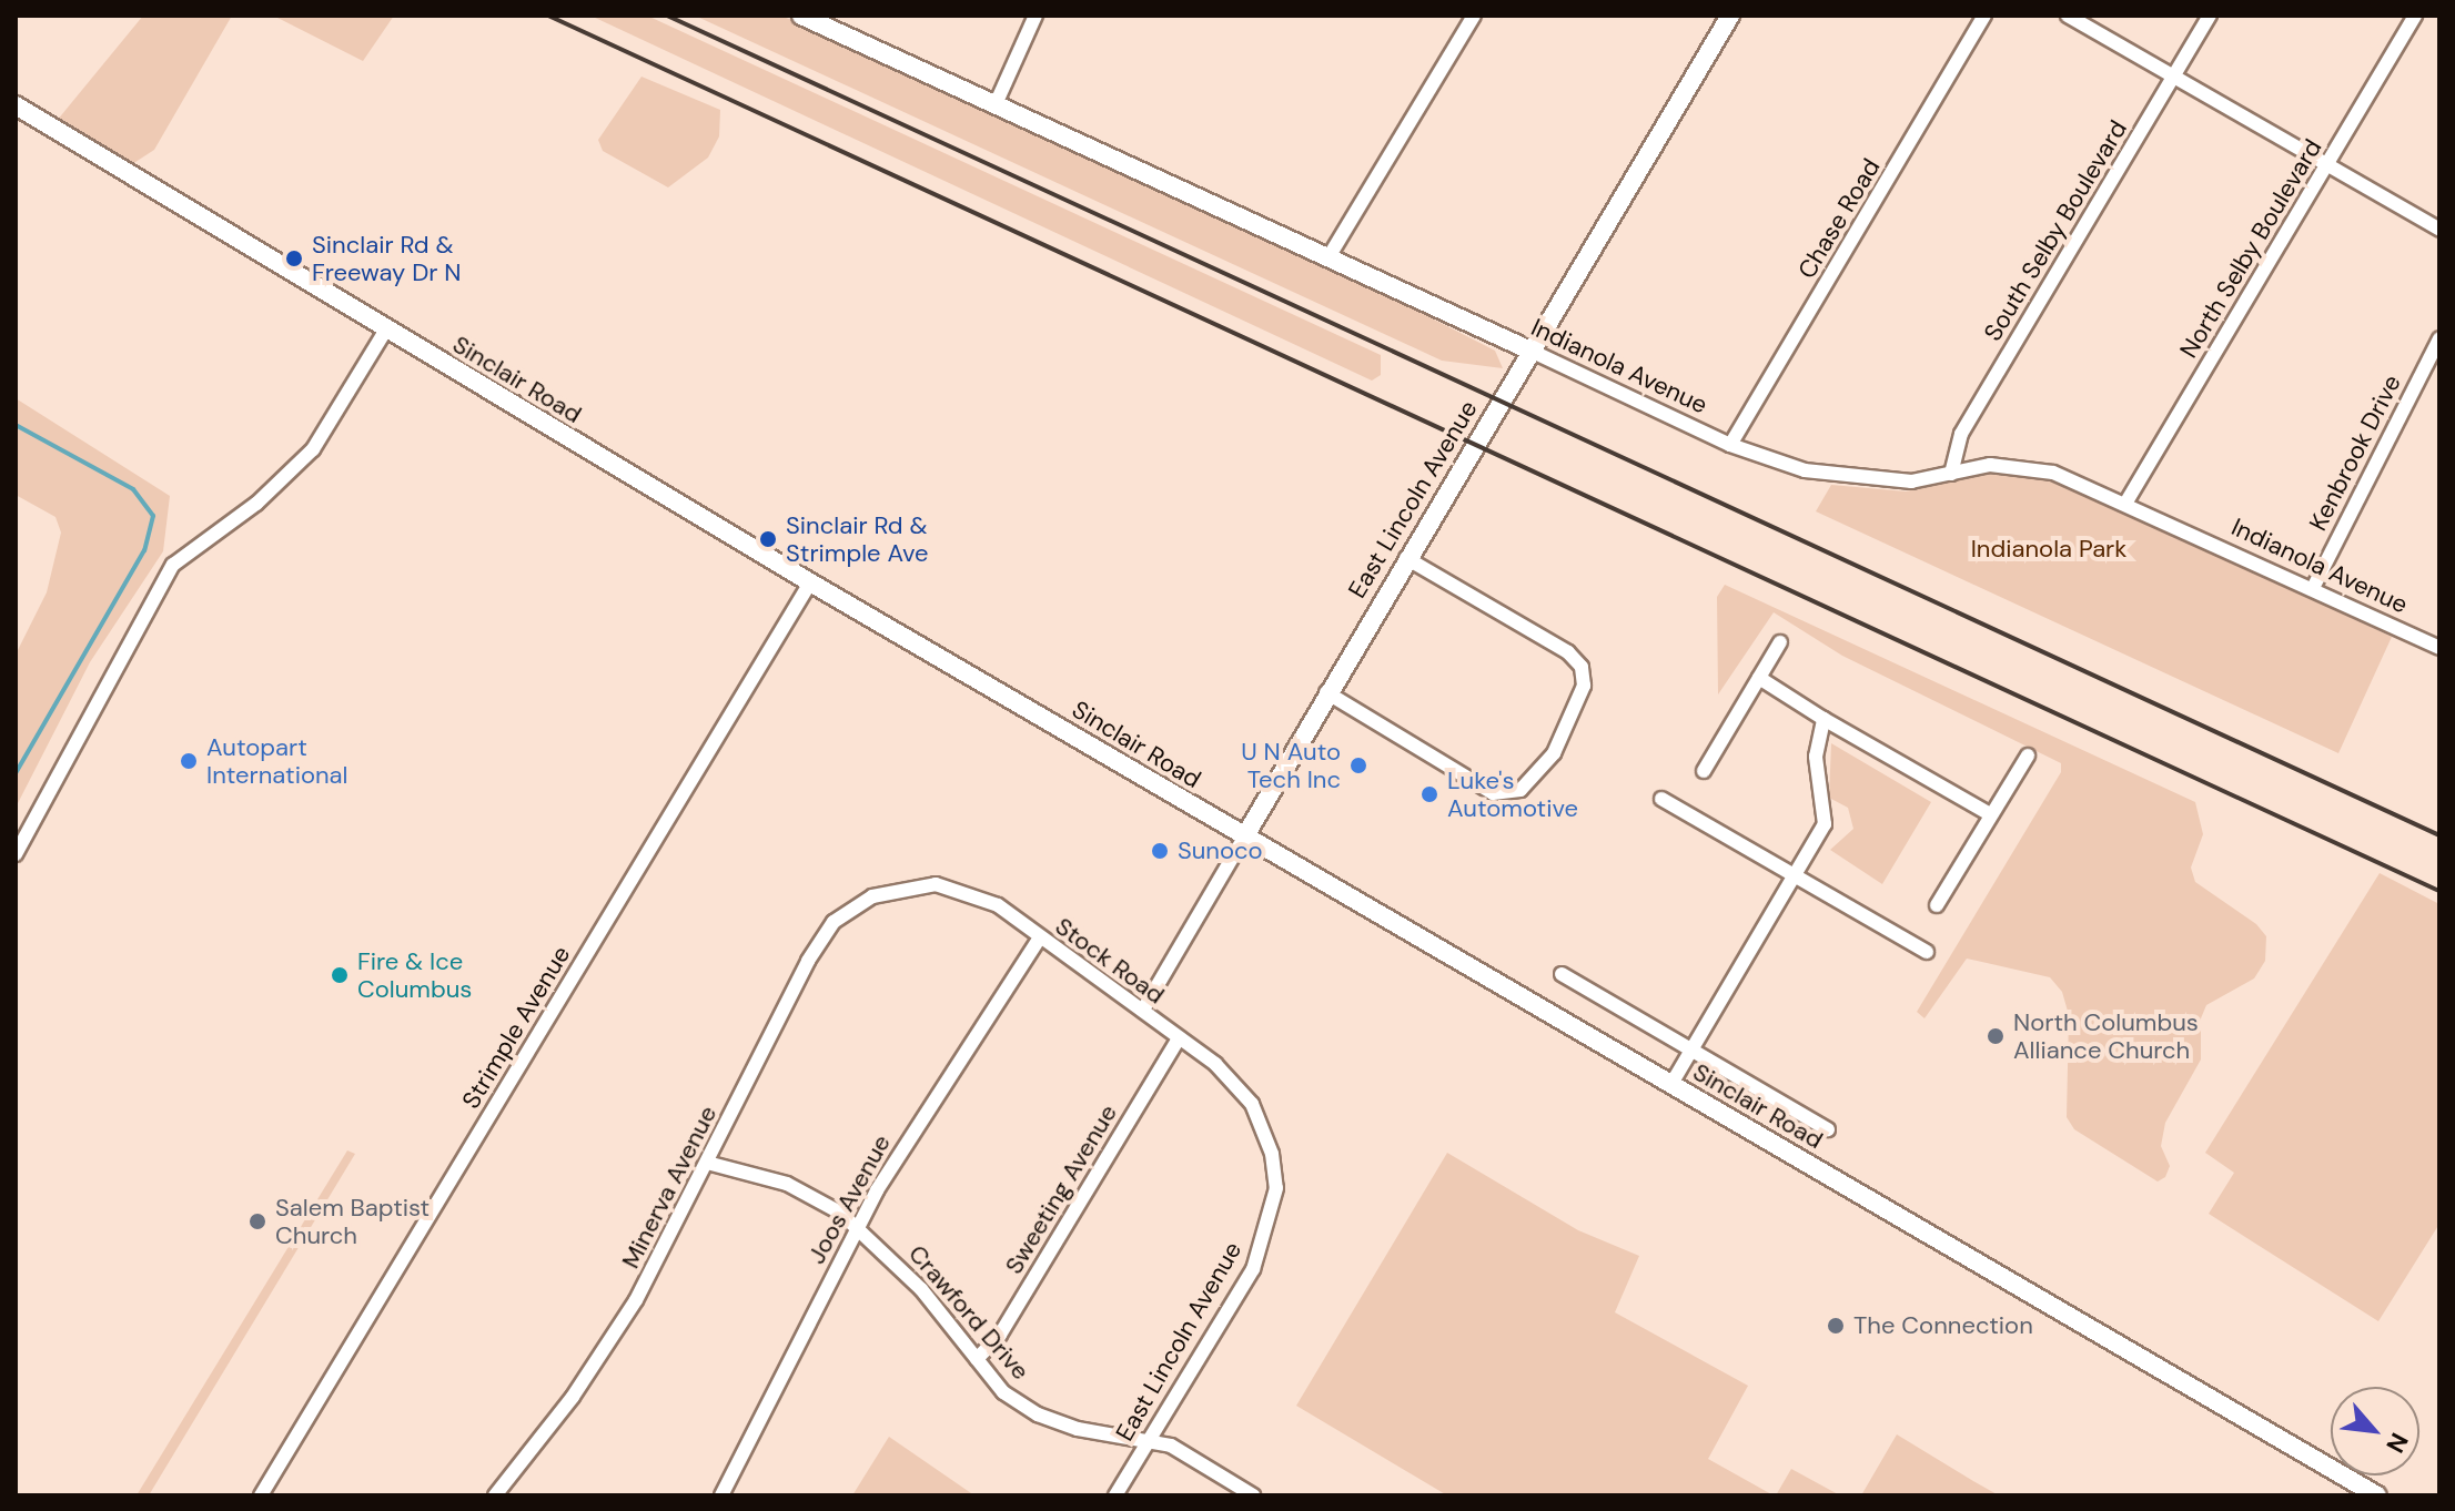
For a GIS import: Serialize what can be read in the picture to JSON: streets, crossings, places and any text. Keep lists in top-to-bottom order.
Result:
{
  "streets": {
    "main road": ["Indianola Avenue", "Sinclair Road", "East Lincoln Avenue"],
    "street": [
      "Chase Road",
      "South Selby Boulevard",
      "North Selby Boulevard",
      "Kenbrook Drive",
      "Stock Road",
      "Strimple Avenue",
      "Minerva Avenue",
      "Sweeting Avenue",
      "Joos Avenue",
      "Crawford Drive"
    ]
  },
  "crossings": [
    ["Chase Road", "Indianola Avenue"],
    ["South Selby Boulevard", "Indianola Avenue"],
    ["North Selby Boulevard", "Indianola Avenue"],
    ["Indianola Avenue", "Kenbrook Drive"],
    ["Indianola Avenue", "East Lincoln Avenue"],
    ["Sinclair Road", "East Lincoln Avenue"],
    ["Sinclair Road", "Strimple Avenue"],
    ["East Lincoln Avenue", "Stock Road"],
    ["East Lincoln Avenue", "Crawford Drive"],
    ["Stock Road", "Minerva Avenue"],
    ["Stock Road", "Sweeting Avenue"],
    ["Stock Road", "Joos Avenue"],
    ["Minerva Avenue", "Crawford Drive"],
    ["Sweeting Avenue", "Crawford Drive"],
    ["Joos Avenue", "Crawford Drive"]
  ],
  "parks": ["Indianola Park"],
  "places": [
    "Sinclair Rd & Freeway Dr N",
    "Sinclair Rd & Strimple Ave",
    "Autopart International",
    "U N Auto Tech Inc",
    "Luke's Automotive",
    "Sunoco",
    "Fire & Ice Columbus",
    "North Columbus Alliance Church",
    "Salem Baptist Church",
    "The Connection"
  ],
  "north": "bottom right"
}
